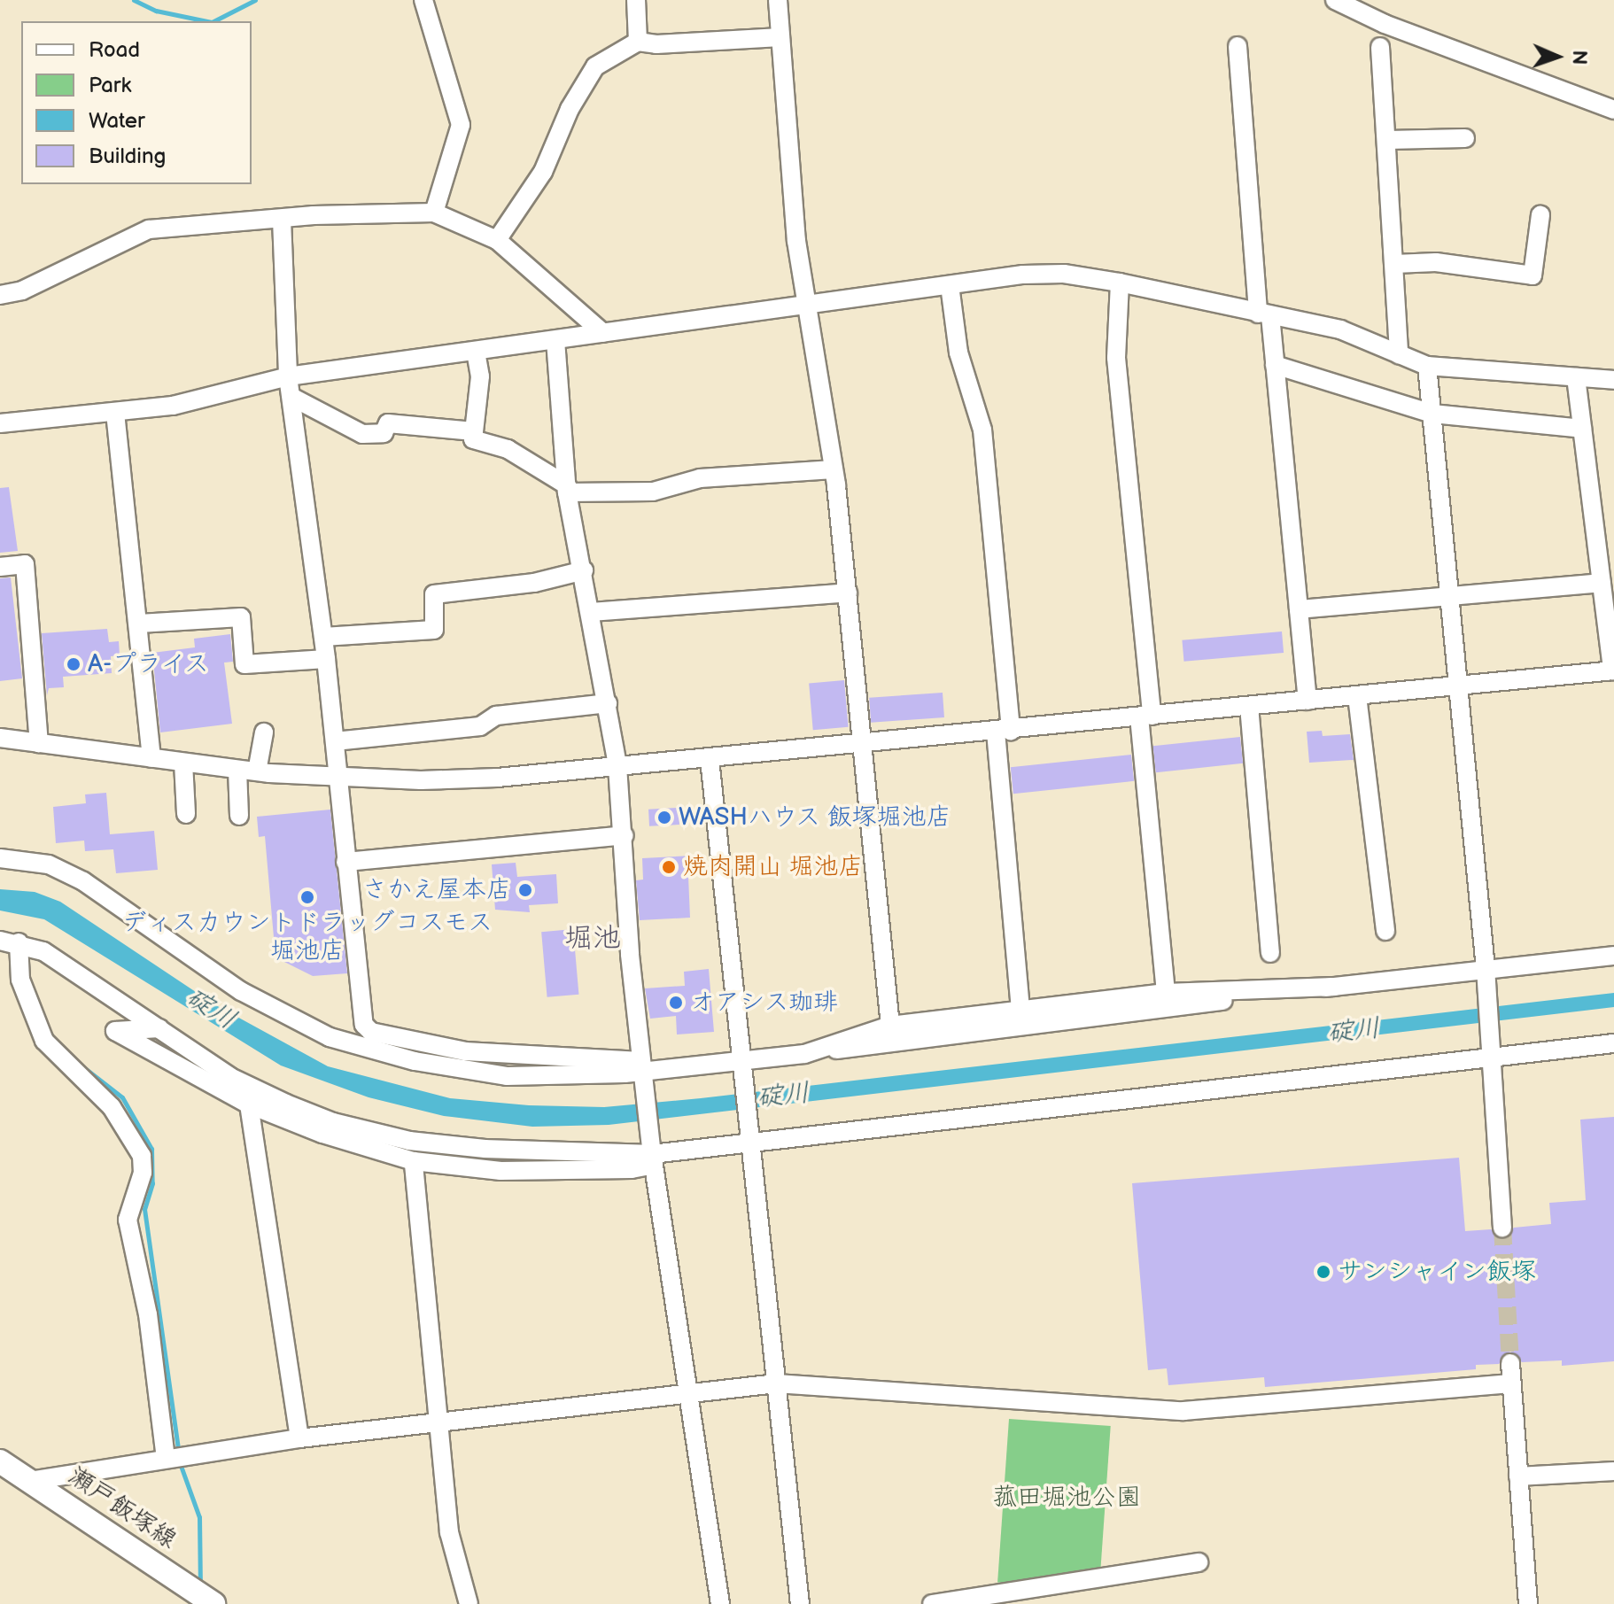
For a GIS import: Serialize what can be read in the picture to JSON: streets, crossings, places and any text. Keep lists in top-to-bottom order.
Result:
{
  "streets": {
    "main road": ["瀬戸飯塚線"]
  },
  "districts": ["堀池"],
  "water": ["碇川"],
  "parks": ["菰田堀池公園"],
  "places": [
    "A-プライス",
    "WASHハウス 飯塚堀池店",
    "焼肉開山 堀池店",
    "さかえ屋本店",
    "ディスカウントドラッグコスモス 堀池店",
    "オアシス珈琲",
    "サンシャイン飯塚"
  ],
  "legend": [
    "Road",
    "Park",
    "Water",
    "Building"
  ],
  "north": "right"
}
